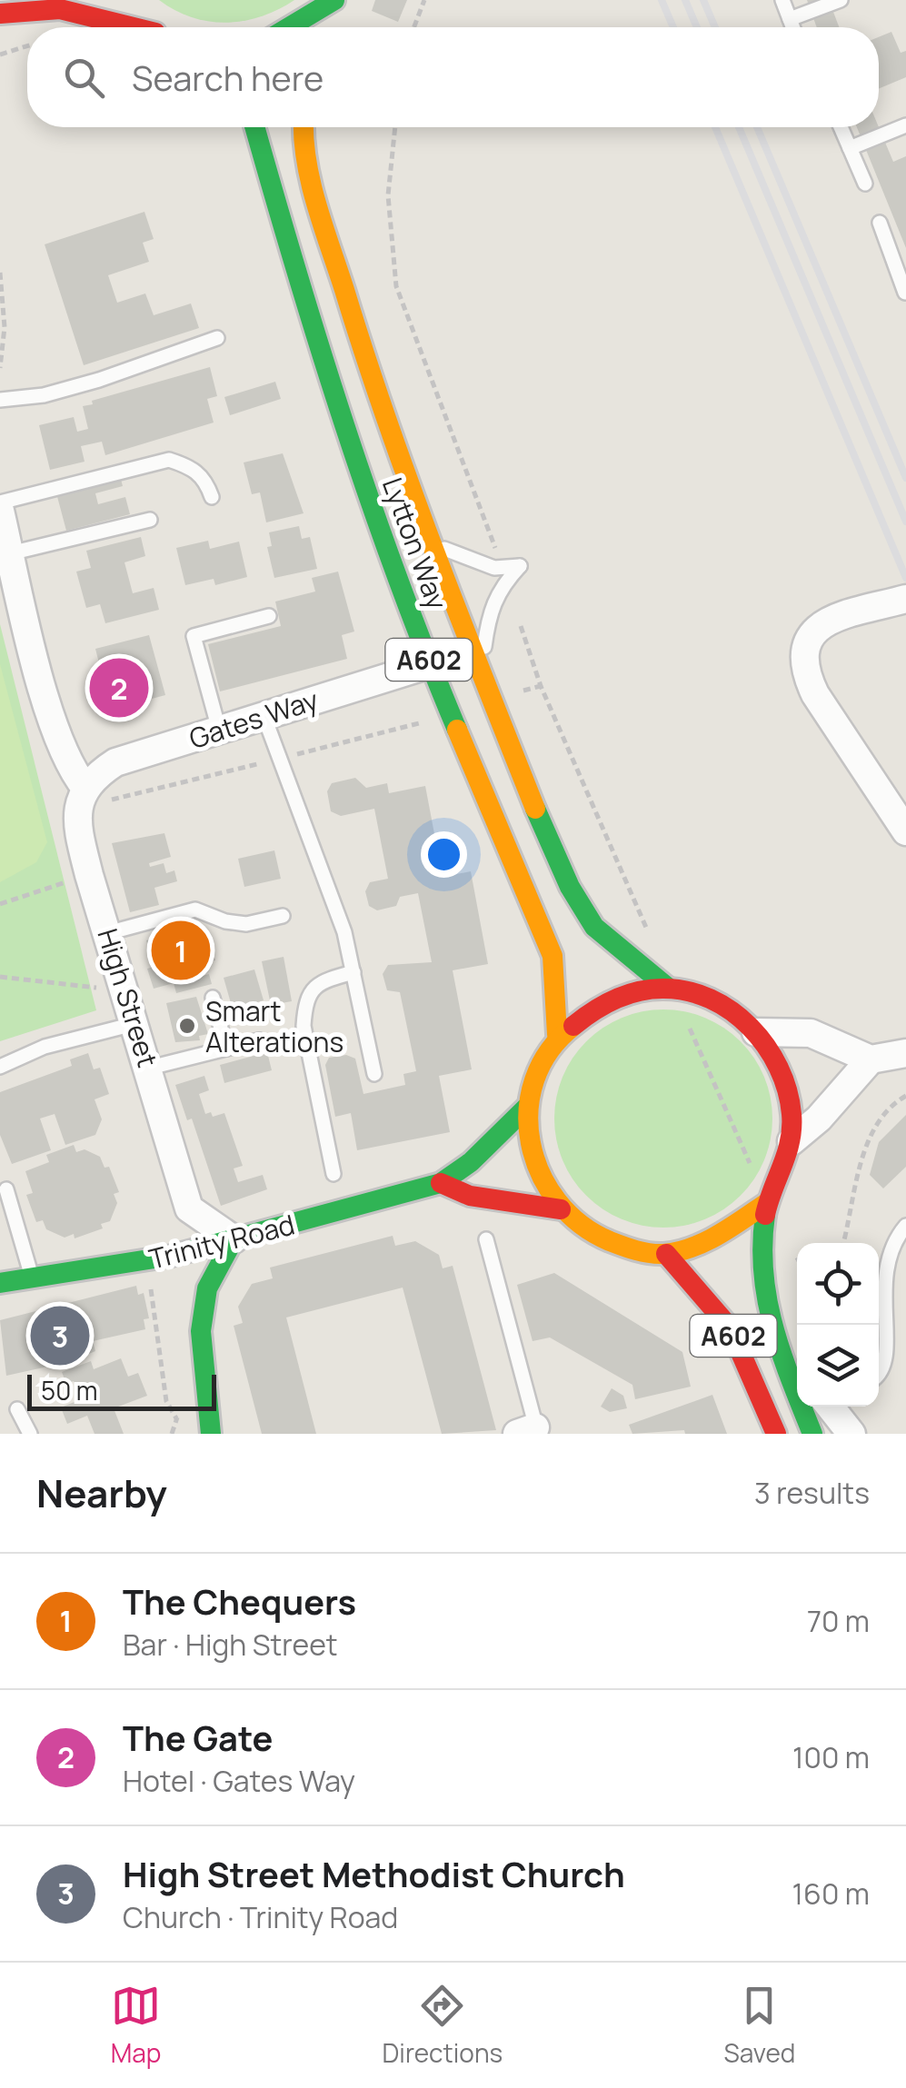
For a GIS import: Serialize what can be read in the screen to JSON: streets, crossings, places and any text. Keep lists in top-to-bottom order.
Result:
{
  "streets": {
    "main road": ["Lytton Way", "A602", "Trinity Road"],
    "street": ["Gates Way", "High Street"]
  },
  "crossings": [
    ["Lytton Way", "A602"],
    ["Lytton Way", "Gates Way"],
    ["Lytton Way", "Trinity Road"],
    ["A602", "Trinity Road"],
    ["Gates Way", "High Street"]
  ],
  "places": ["Smart Alterations"],
  "scale_bar": "50 m",
  "page": {
    "search": "Search here",
    "pins": ["2", "1", "3"],
    "scale": "50 m",
    "heading": ["Nearby", "3 results"],
    "list": [
      {
        "mark": "1",
        "name": "The Chequers",
        "note": "Bar · High Street",
        "value": "70 m"
      },
      {
        "mark": "2",
        "name": "The Gate",
        "note": "Hotel · Gates Way",
        "value": "100 m"
      },
      {
        "mark": "3",
        "name": "High Street Methodist Church",
        "note": "Church · Trinity Road",
        "value": "160 m"
      }
    ],
    "nav": ["Map", "Directions", "Saved"]
  }
}
